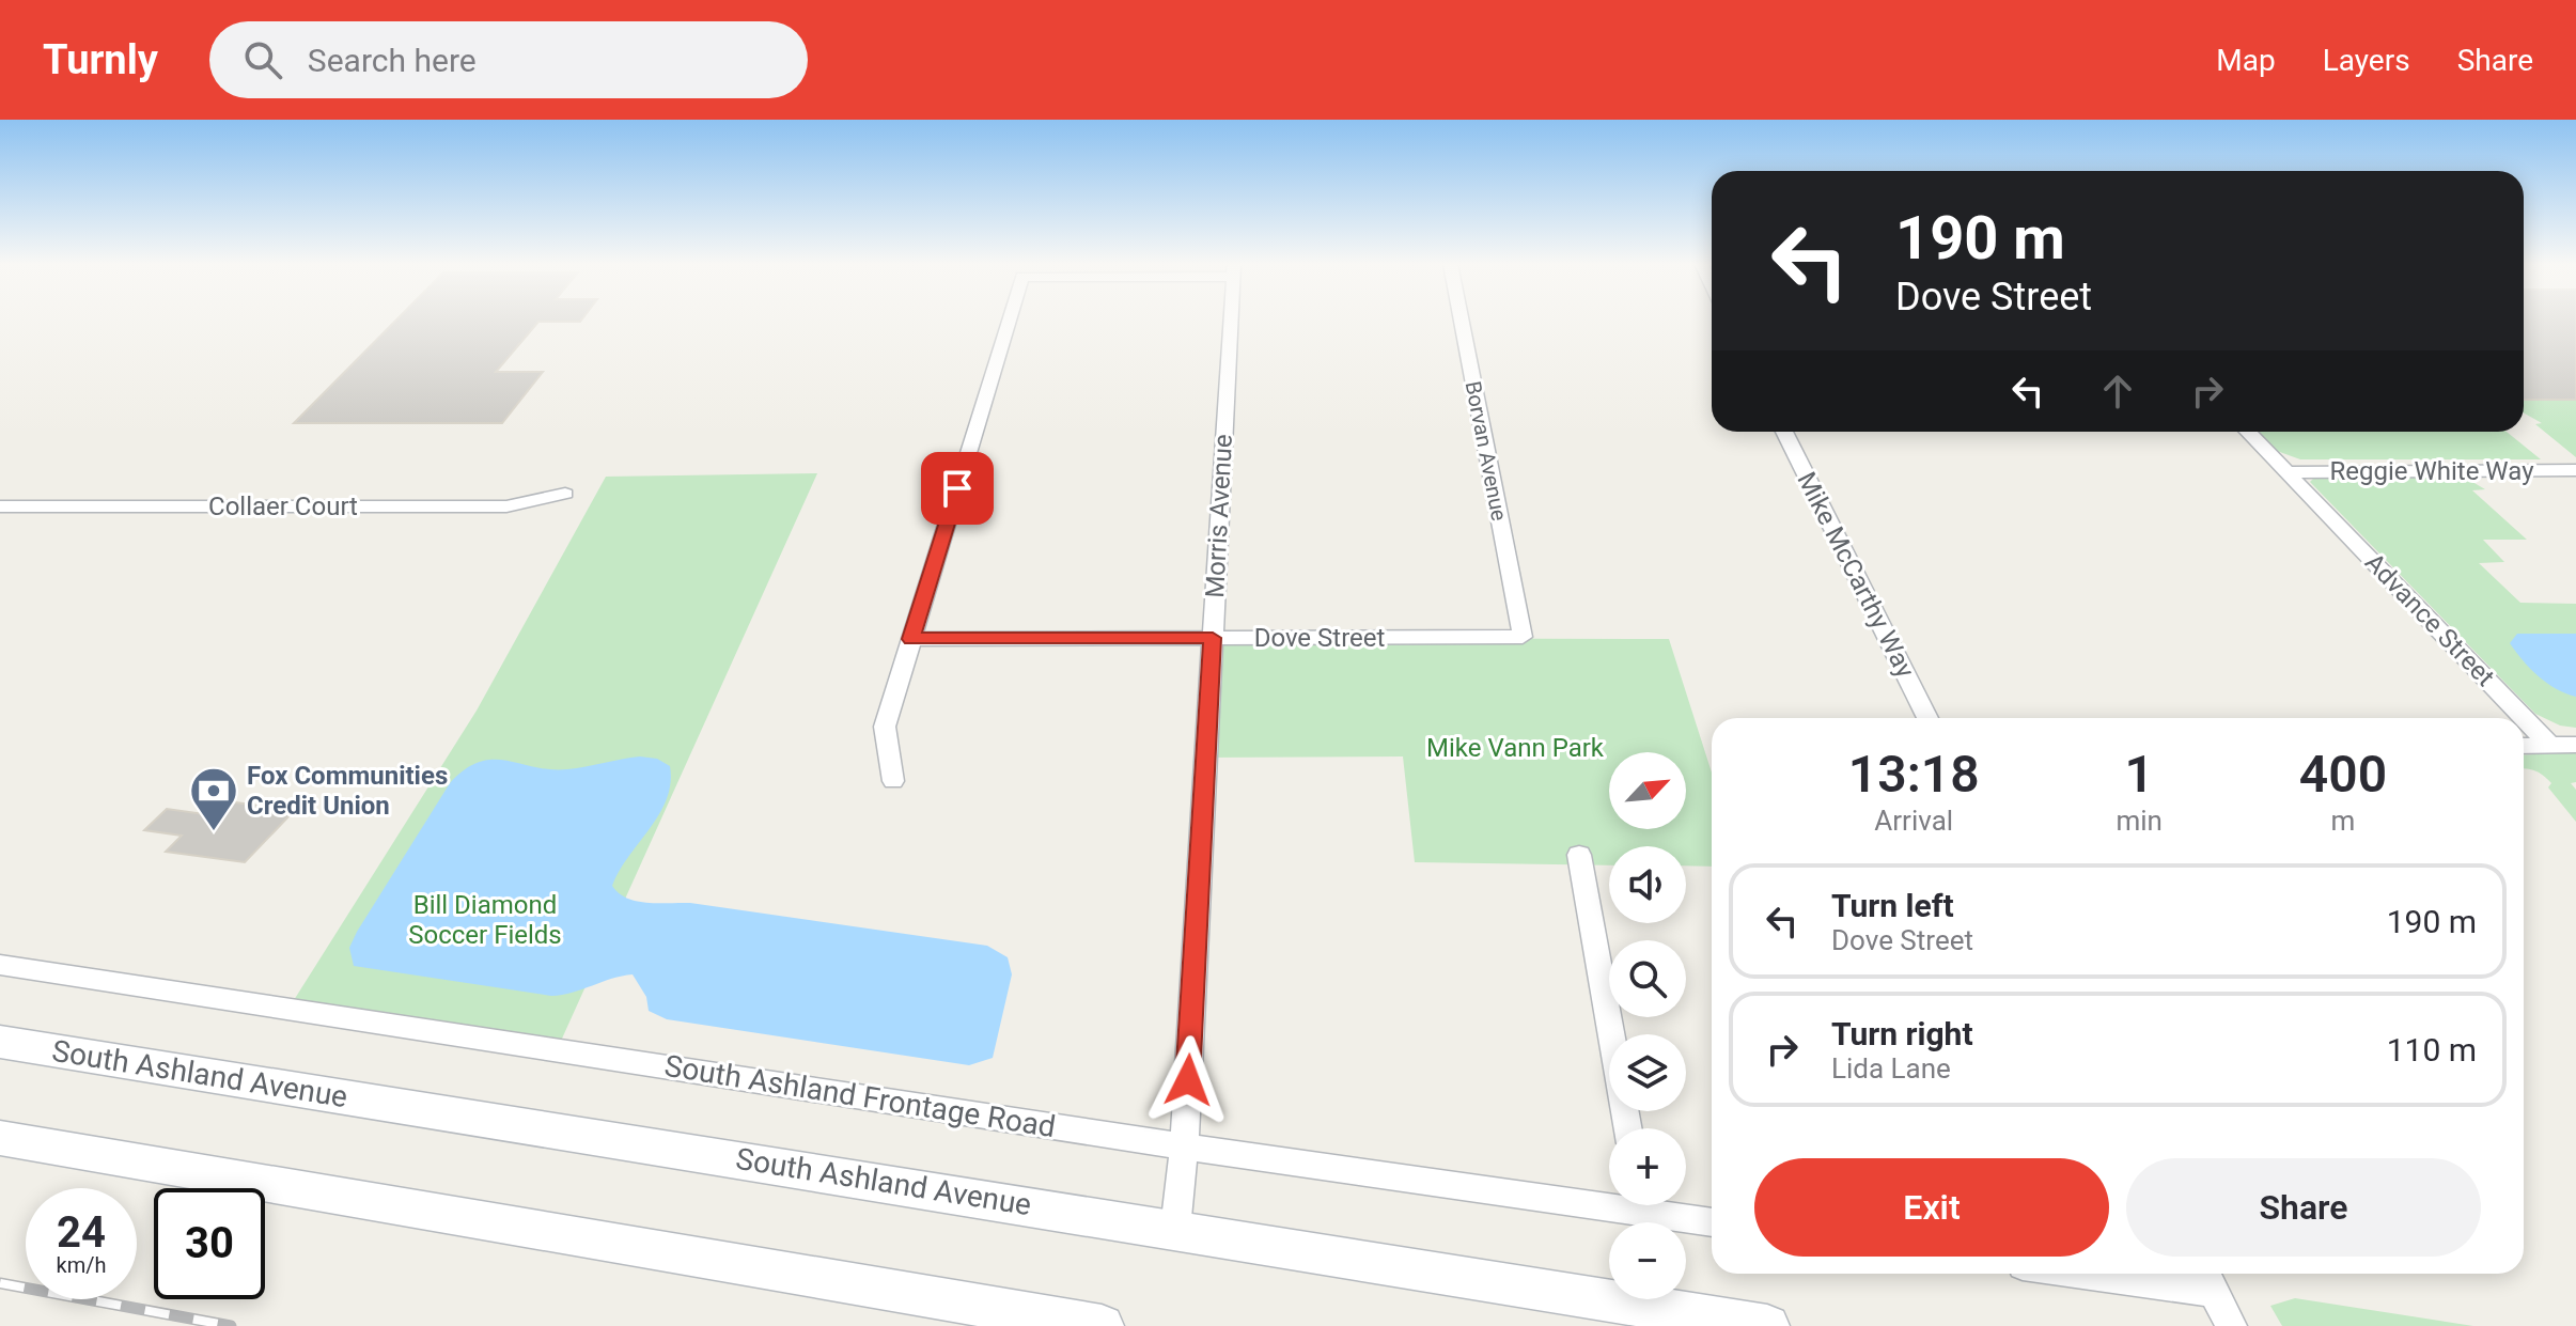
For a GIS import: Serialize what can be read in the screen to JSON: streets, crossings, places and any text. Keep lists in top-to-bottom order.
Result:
{
  "streets": {
    "main road": ["South Ashland Avenue"],
    "street": [
      "Borvan Avenue",
      "Reggie White Way",
      "Collaer Court",
      "Morris Avenue",
      "Mike McCarthy Way",
      "Advance Street",
      "Dove Street",
      "South Ashland Frontage Road"
    ]
  },
  "crossings": [
    ["Borvan Avenue", "Dove Street"],
    ["Reggie White Way", "Advance Street"],
    ["Morris Avenue", "Dove Street"],
    ["Morris Avenue", "South Ashland Avenue"],
    ["Morris Avenue", "South Ashland Frontage Road"]
  ],
  "parks": ["Mike Vann Park", "Bill Diamond Soccer Fields"],
  "places": {
    "bank": ["Fox Communities Credit Union"]
  },
  "north": "top right",
  "page": {
    "header": "Turnly",
    "search": "Search here",
    "nav": ["Map", "Layers", "Share"],
    "turn": ["190 m", "Dove Street"],
    "eta": [
      "13:18",
      "Arrival",
      "1",
      "min",
      "400",
      "m"
    ],
    "map_buttons": ["+", "−"],
    "list": [
      {
        "name": "Turn left",
        "note": "Dove Street",
        "value": "190 m"
      },
      {
        "name": "Turn right",
        "note": "Lida Lane",
        "value": "110 m"
      }
    ],
    "buttons": ["Exit", "Share"],
    "speed": "24 km/h",
    "limit": "30"
  }
}
